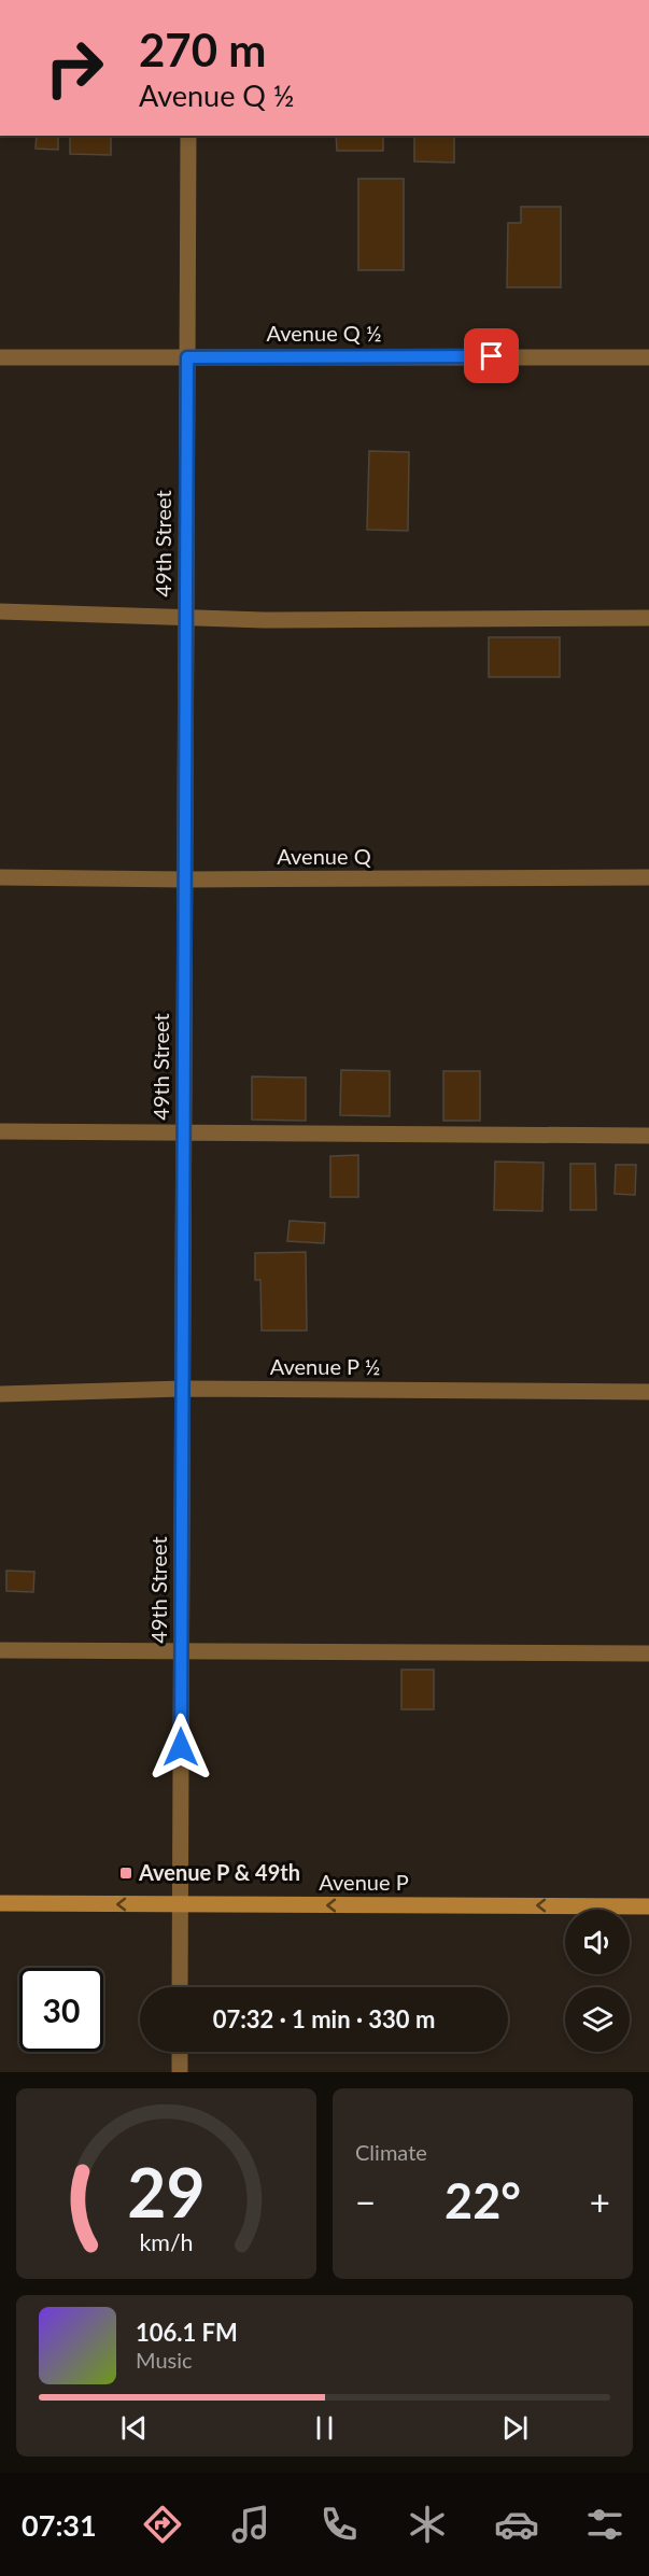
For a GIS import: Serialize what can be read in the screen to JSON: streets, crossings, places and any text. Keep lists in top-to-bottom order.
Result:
{
  "streets": {
    "main road": ["Avenue P"],
    "street": [
      "Avenue Q ½",
      "49th Street",
      "Avenue Q",
      "Avenue P ½"
    ]
  },
  "crossings": [
    ["Avenue Q ½", "49th Street"],
    ["49th Street", "Avenue Q"],
    ["49th Street", "Avenue P ½"],
    ["49th Street", "Avenue P"]
  ],
  "one_way": ["Avenue P"],
  "places": {
    "transit": ["Avenue P & 49th"]
  },
  "page": {
    "turn": ["270 m", "Avenue Q ½"],
    "limit": "30",
    "trip": "07:32 · 1 min · 330 m",
    "tile": "Climate",
    "heat": ["−", "22°", "+"],
    "song": ["106.1 FM", "Music"],
    "tabs": "07:31",
    "gauge": ["29", "km/h"]
  }
}
